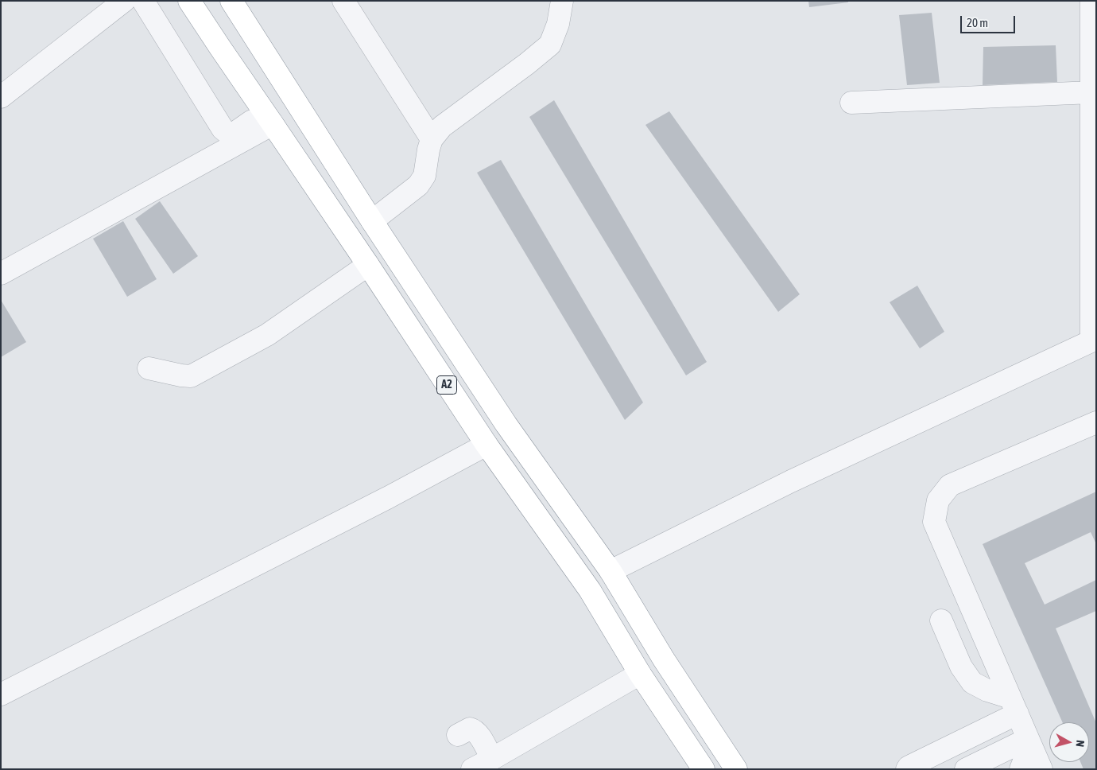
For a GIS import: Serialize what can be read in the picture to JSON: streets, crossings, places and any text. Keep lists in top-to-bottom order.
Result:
{
  "streets": {
    "highway": ["A2"]
  },
  "scale_bar": "20 m",
  "north": "right"
}
